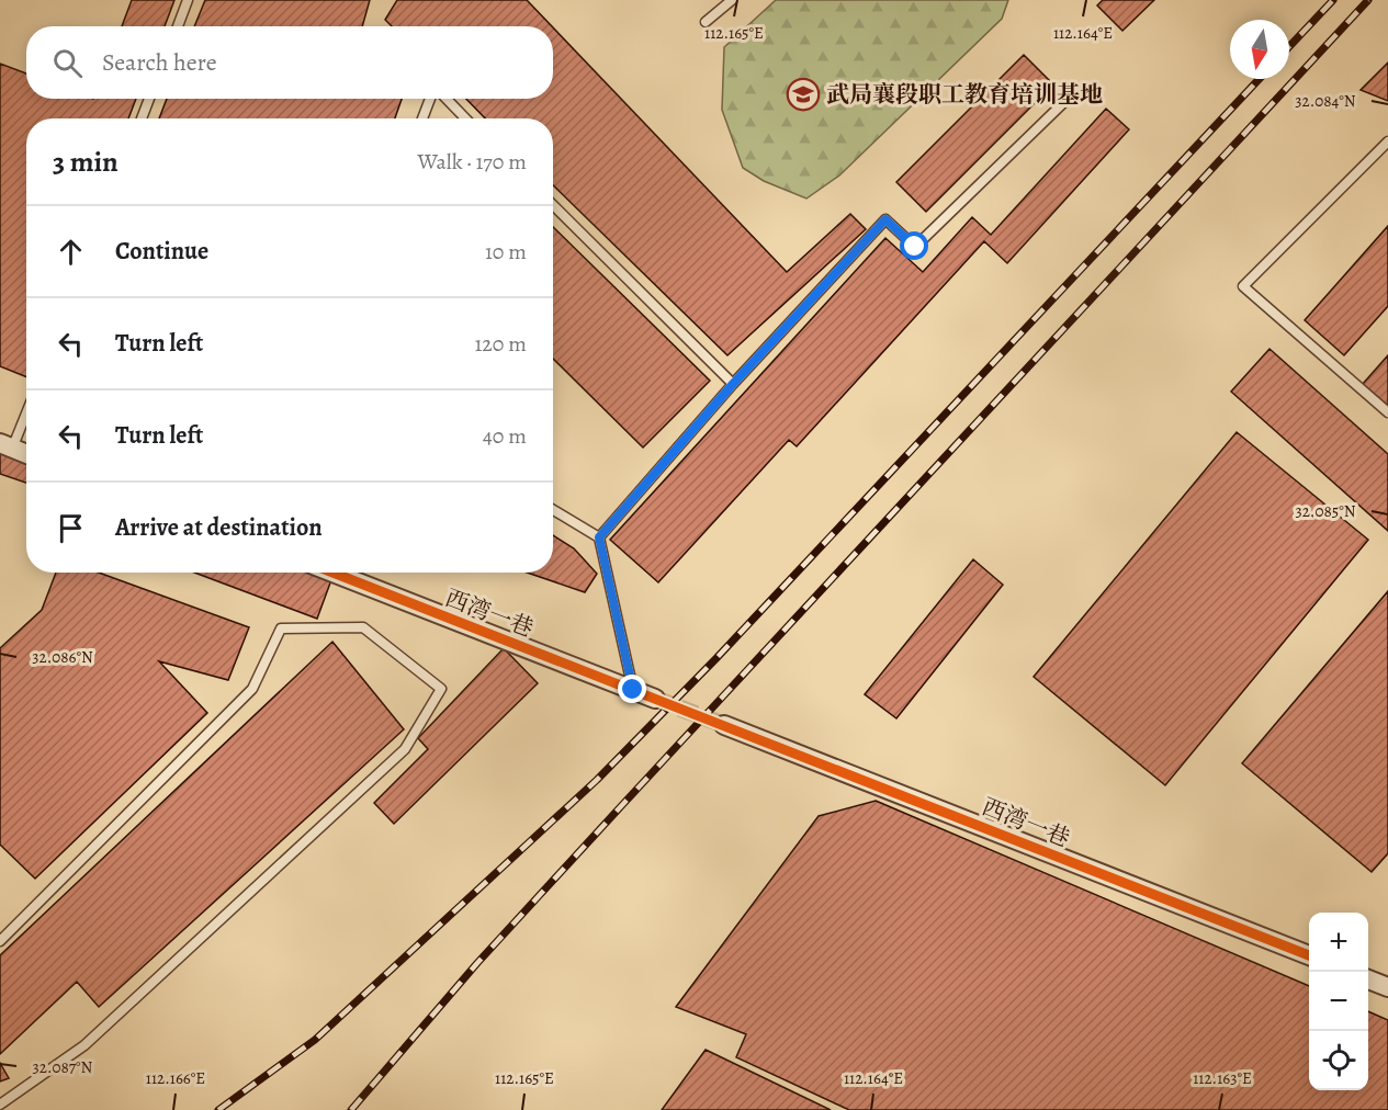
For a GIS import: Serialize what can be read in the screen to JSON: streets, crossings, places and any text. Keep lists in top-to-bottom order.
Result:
{
  "streets": {
    "street": ["西湾一巷"]
  },
  "places": {
    "school or university": ["武局襄段职工教育培训基地"]
  },
  "north": "bottom",
  "page": {
    "search": "Search here",
    "heading": ["3 min", "Walk · 170 m"],
    "list": [
      ["Continue", "10 m"],
      ["Turn left", "120 m"],
      ["Turn left", "40 m"],
      "Arrive at destination"
    ],
    "map_buttons": ["+", "−"]
  },
  "coordinates": [
    "112.165°E",
    "112.164°E",
    "32.084°N",
    "32.085°N",
    "32.086°N",
    "32.087°N",
    "112.166°E",
    "112.163°E"
  ]
}
